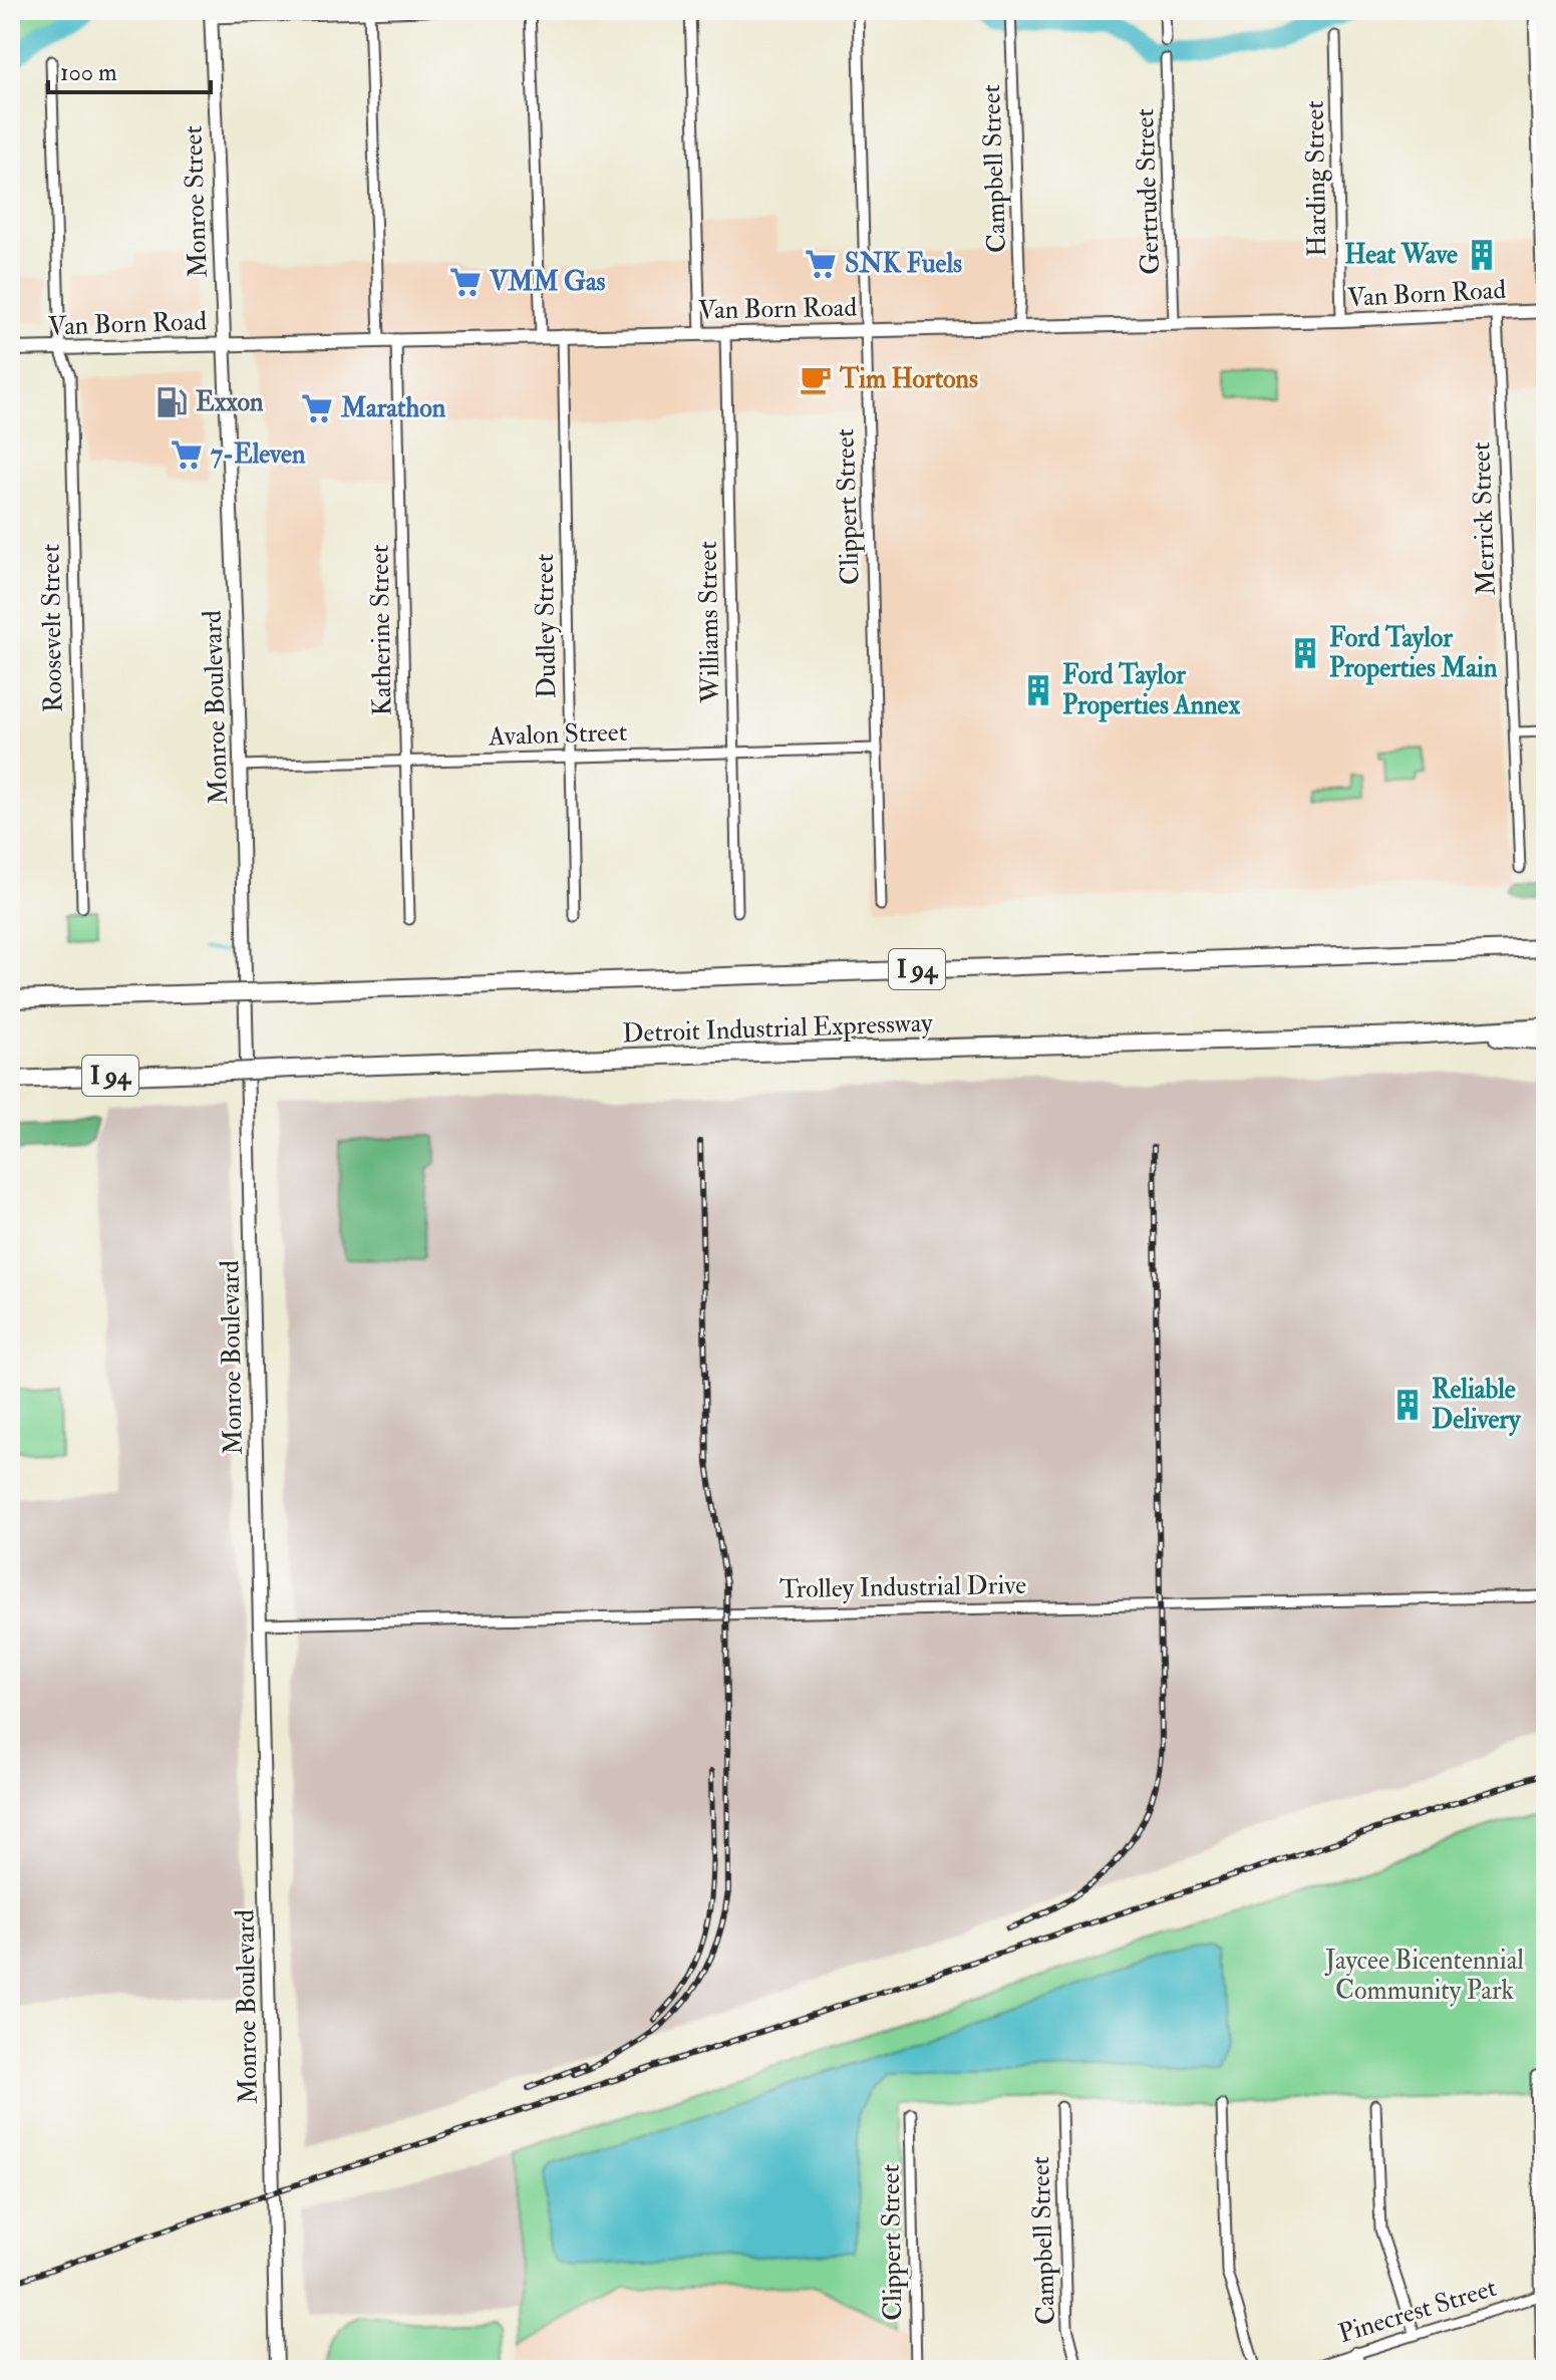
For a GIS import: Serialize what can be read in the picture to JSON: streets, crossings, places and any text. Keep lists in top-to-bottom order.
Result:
{
  "streets": {
    "highway": ["I 94", "Detroit Industrial Expressway"],
    "street": [
      "Campbell Street",
      "Harding Street",
      "Gertrude Street",
      "Monroe Street",
      "Van Born Road",
      "Clippert Street",
      "Merrick Street",
      "Williams Street",
      "Dudley Street",
      "Roosevelt Street",
      "Katherine Street",
      "Monroe Boulevard",
      "Avalon Street",
      "Trolley Industrial Drive",
      "Pinecrest Street"
    ]
  },
  "crossings": [
    ["Campbell Street", "Van Born Road"],
    ["Harding Street", "Van Born Road"],
    ["Gertrude Street", "Van Born Road"],
    ["Monroe Street", "Van Born Road"],
    ["Monroe Street", "Monroe Boulevard"],
    ["Van Born Road", "Clippert Street"],
    ["Van Born Road", "Merrick Street"],
    ["Van Born Road", "Williams Street"],
    ["Van Born Road", "Dudley Street"],
    ["Van Born Road", "Roosevelt Street"],
    ["Van Born Road", "Katherine Street"],
    ["Van Born Road", "Monroe Boulevard"],
    ["Clippert Street", "Avalon Street"],
    ["Williams Street", "Avalon Street"],
    ["Dudley Street", "Avalon Street"],
    ["Katherine Street", "Avalon Street"],
    ["Monroe Boulevard", "Avalon Street"],
    ["Monroe Boulevard", "Trolley Industrial Drive"]
  ],
  "parks": ["Jaycee Bicentennial Community Park"],
  "places": {
    "building": [
      "Heat Wave",
      "Ford Taylor Properties Main",
      "Ford Taylor Properties Annex",
      "Reliable Delivery"
    ],
    "supermarket": [
      "SNK Fuels",
      "VMM Gas",
      "Marathon",
      "7-Eleven"
    ],
    "cafe": ["Tim Hortons"],
    "fuel station": ["Exxon"]
  },
  "scale_bar": "100 m"
}
